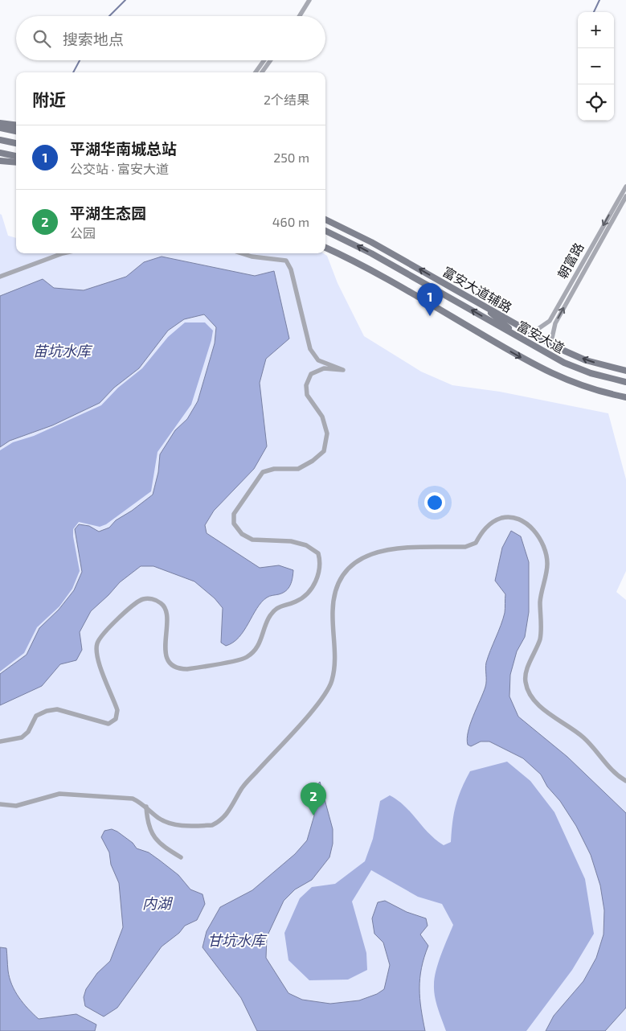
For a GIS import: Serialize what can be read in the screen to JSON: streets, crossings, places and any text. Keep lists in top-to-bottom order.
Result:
{
  "streets": {
    "main road": ["富安大道辅路", "富安大道"],
    "street": ["朝富路"]
  },
  "crossings": [
    ["朝富路", "富安大道辅路"]
  ],
  "one_way": ["富安大道辅路"],
  "water": ["苗坑水库", "内湖", "甘坑水库"],
  "page": {
    "map_buttons": ["+", "−"],
    "search": "搜索地点",
    "heading": ["附近", "2个结果"],
    "list": [
      {
        "mark": "1",
        "name": "平湖华南城总站",
        "note": "公交站 · 富安大道",
        "value": "250 m"
      },
      {
        "mark": "2",
        "name": "平湖生态园",
        "note": "公园",
        "value": "460 m"
      }
    ],
    "pins": ["1", "2"]
  }
}
